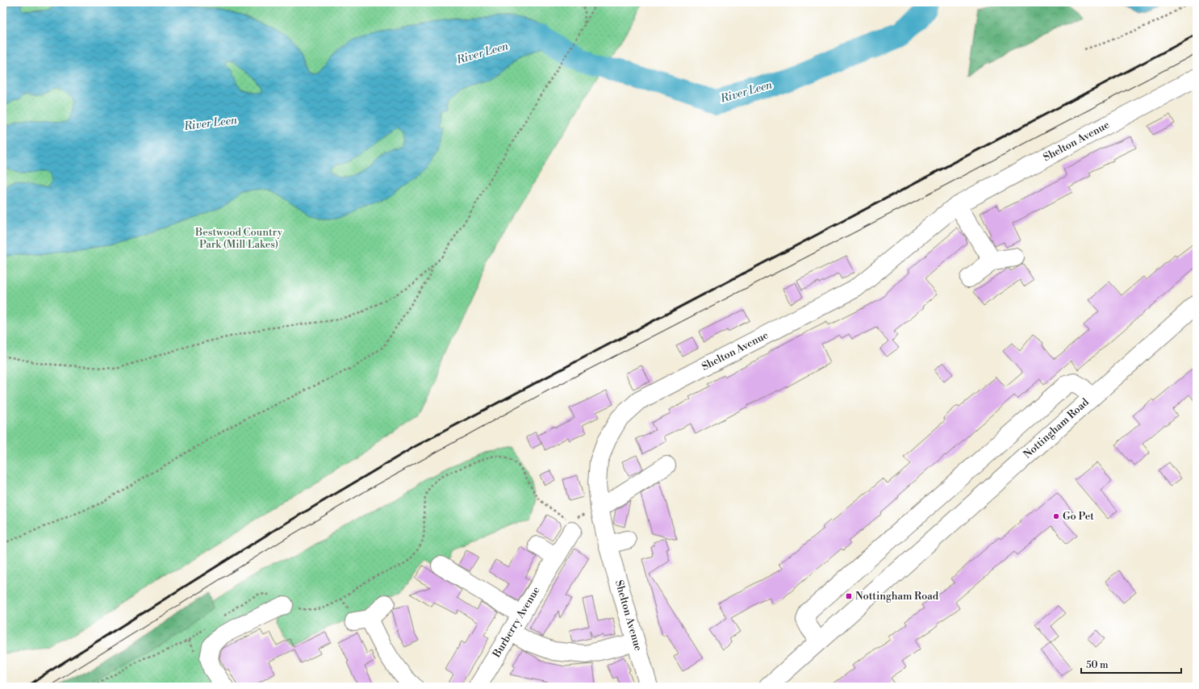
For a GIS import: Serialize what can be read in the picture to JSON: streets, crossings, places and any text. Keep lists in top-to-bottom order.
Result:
{
  "streets": {
    "street": ["Shelton Avenue", "Nottingham Road", "Burberry Avenue"]
  },
  "water": ["River Leen"],
  "parks": ["Bestwood Country Park (Mill Lakes)"],
  "places": {
    "other": ["Go Pet"],
    "transit": ["Nottingham Road"]
  },
  "scale_bar": "50 m"
}
